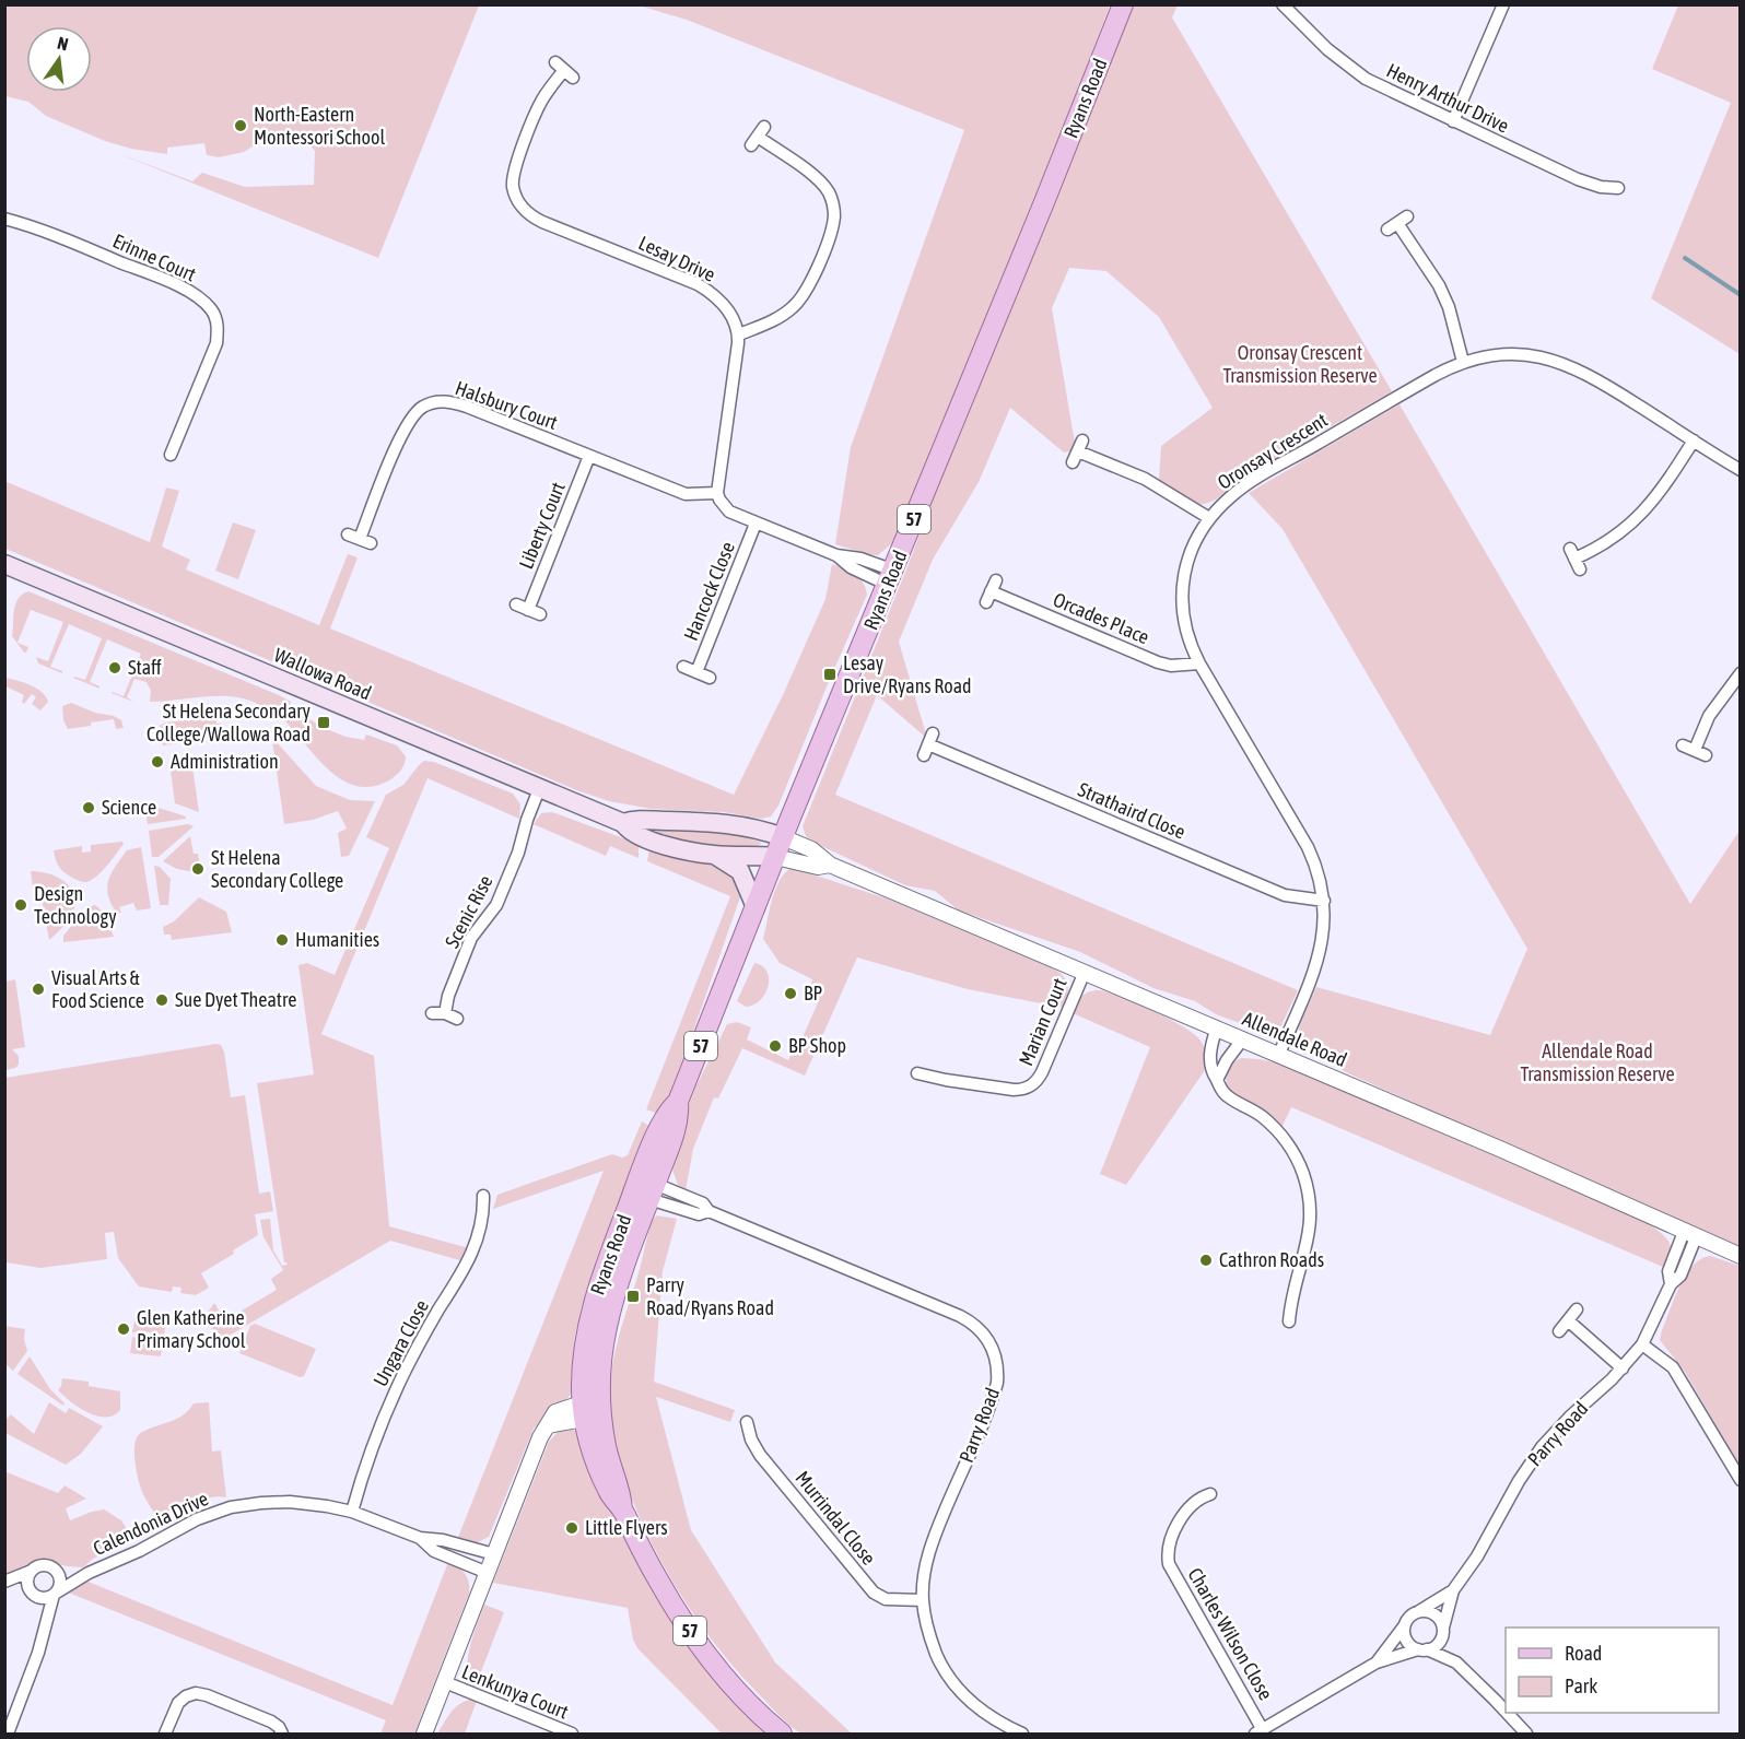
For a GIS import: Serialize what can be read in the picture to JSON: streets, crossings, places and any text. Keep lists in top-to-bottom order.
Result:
{
  "streets": {
    "main road": ["Ryans Road", "57", "Wallowa Road"],
    "street": [
      "Henry Arthur Drive",
      "Erinne Court",
      "Lesay Drive",
      "Halsbury Court",
      "Oronsay Crescent",
      "Liberty Court",
      "Hancock Close",
      "Orcades Place",
      "Strathaird Close",
      "Scenic Rise",
      "Marian Court",
      "Allendale Road",
      "Ungara Close",
      "Parry Road",
      "Murrindal Close",
      "Calendonia Drive",
      "Charles Wilson Close",
      "Lenkunya Court"
    ]
  },
  "crossings": [
    ["Ryans Road", "57"],
    ["Ryans Road", "Wallowa Road"],
    ["Ryans Road", "Allendale Road"],
    ["Ryans Road", "Parry Road"],
    ["Halsbury Court", "Liberty Court"],
    ["Oronsay Crescent", "Orcades Place"],
    ["Oronsay Crescent", "Strathaird Close"],
    ["Oronsay Crescent", "Allendale Road"],
    ["Wallowa Road", "Scenic Rise"],
    ["Wallowa Road", "Allendale Road"],
    ["Marian Court", "Allendale Road"],
    ["Allendale Road", "Parry Road"],
    ["Ungara Close", "Calendonia Drive"],
    ["Parry Road", "Murrindal Close"]
  ],
  "parks": ["Oronsay Crescent Transmission Reserve", "Allendale Road Transmission Reserve"],
  "places": {
    "other": [
      "North-Eastern Montessori School",
      "Staff",
      "Administration",
      "Science",
      "St Helena Secondary College",
      "Design Technology",
      "Humanities",
      "Visual Arts & Food Science",
      "BP",
      "Sue Dyet Theatre",
      "BP Shop",
      "Cathron Roads",
      "Glen Katherine Primary School",
      "Little Flyers"
    ],
    "transit": ["Lesay Drive/Ryans Road", "St Helena Secondary College/Wallowa Road", "Parry Road/Ryans Road"]
  },
  "legend": ["Road", "Park"],
  "north": "top"
}
